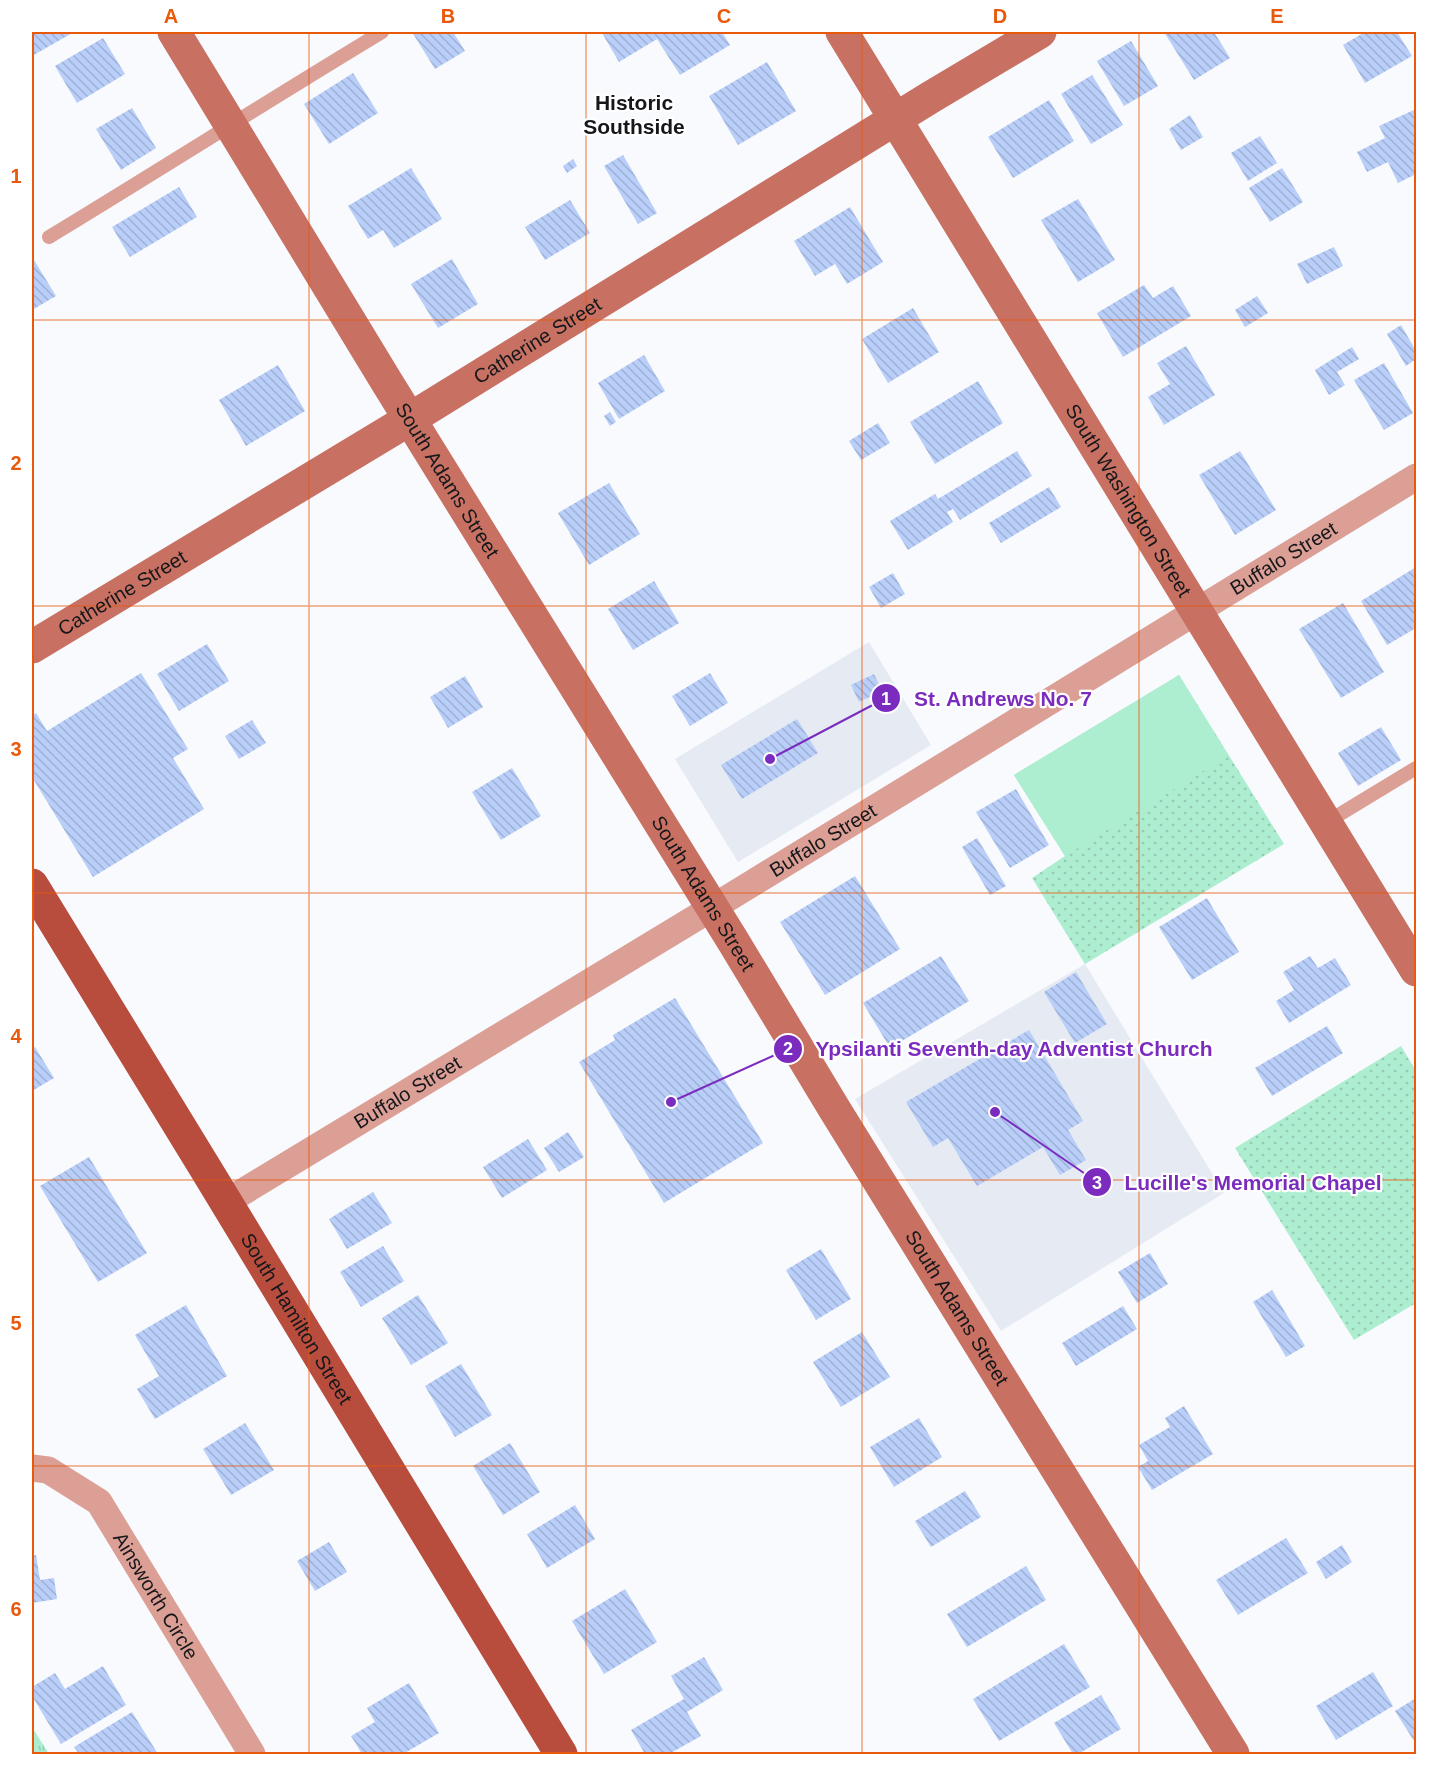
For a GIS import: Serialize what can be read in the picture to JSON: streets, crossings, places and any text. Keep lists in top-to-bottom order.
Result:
{
  "streets": {
    "main road": ["South Hamilton Street"],
    "street": [
      "Catherine Street",
      "South Adams Street",
      "South Washington Street",
      "Buffalo Street",
      "Ainsworth Circle"
    ]
  },
  "crossings": [
    ["Catherine Street", "South Adams Street"],
    ["Catherine Street", "South Washington Street"],
    ["South Adams Street", "Buffalo Street"],
    ["South Washington Street", "Buffalo Street"],
    ["Buffalo Street", "South Hamilton Street"]
  ],
  "districts": ["Historic Southside"],
  "places": ["St. Andrews No. 7", "Ypsilanti Seventh-day Adventist Church", "Lucille's Memorial Chapel"],
  "grid": {
    "columns": [
      "A",
      "B",
      "C",
      "D",
      "E"
    ],
    "rows": [
      "1",
      "2",
      "3",
      "4",
      "5",
      "6"
    ]
  }
}
